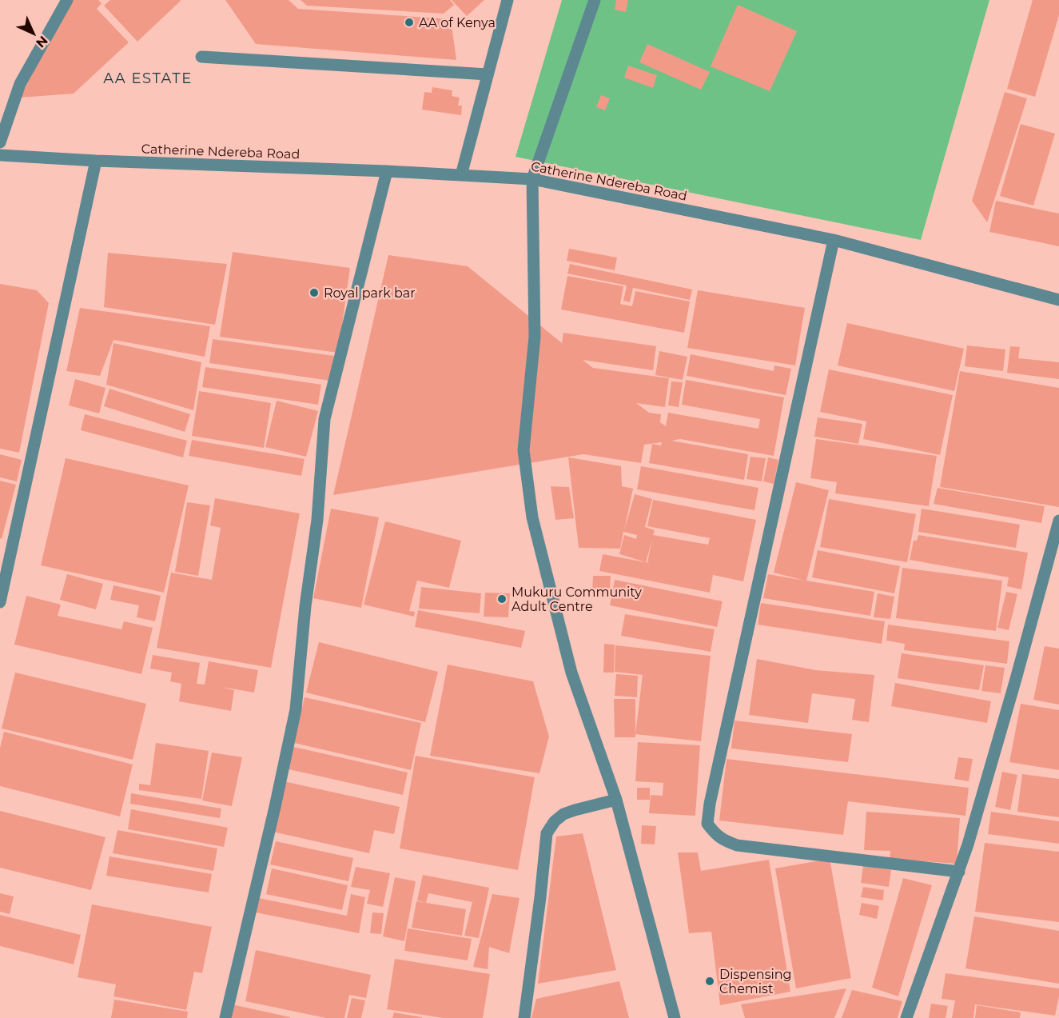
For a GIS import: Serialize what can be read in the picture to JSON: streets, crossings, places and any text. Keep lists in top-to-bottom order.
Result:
{
  "streets": {
    "street": ["Catherine Ndereba Road"]
  },
  "districts": ["AA ESTATE"],
  "places": [
    "AA of Kenya",
    "Royal park bar",
    "Mukuru Community Adult Centre",
    "Dispensing Chemist"
  ],
  "north": "bottom right"
}
